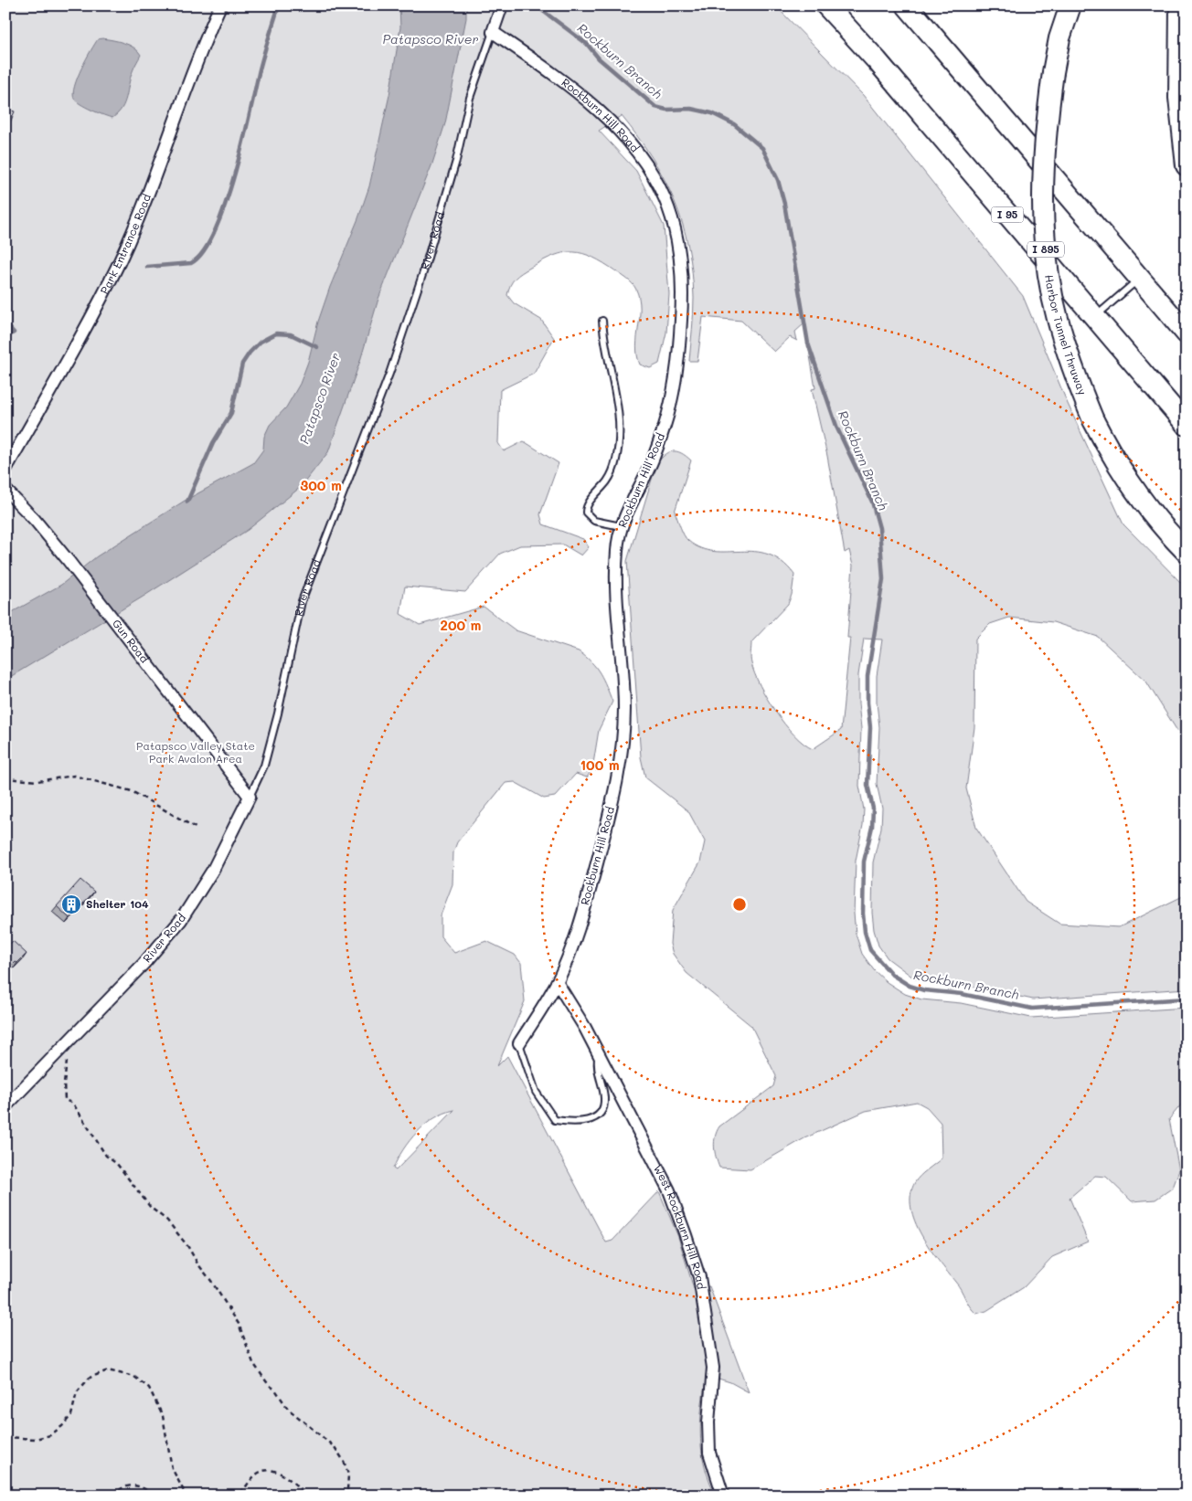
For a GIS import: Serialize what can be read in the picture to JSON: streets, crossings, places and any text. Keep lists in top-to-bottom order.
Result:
{
  "streets": {
    "highway": ["I 95", "I 895", "Harbor Tunnel Thruway"],
    "street": [
      "Rockburn Hill Road",
      "River Road",
      "Park Entrance Road",
      "Gun Road",
      "West Rockburn Hill Road"
    ]
  },
  "crossings": [
    ["Rockburn Hill Road", "River Road"],
    ["Rockburn Hill Road", "West Rockburn Hill Road"],
    ["River Road", "Gun Road"]
  ],
  "water": ["Patapsco River", "Rockburn Branch"],
  "parks": ["Patapsco Valley State Park Avalon Area"],
  "places": {
    "building": ["Shelter 104"]
  },
  "rings": ["300 m", "200 m", "100 m"]
}
